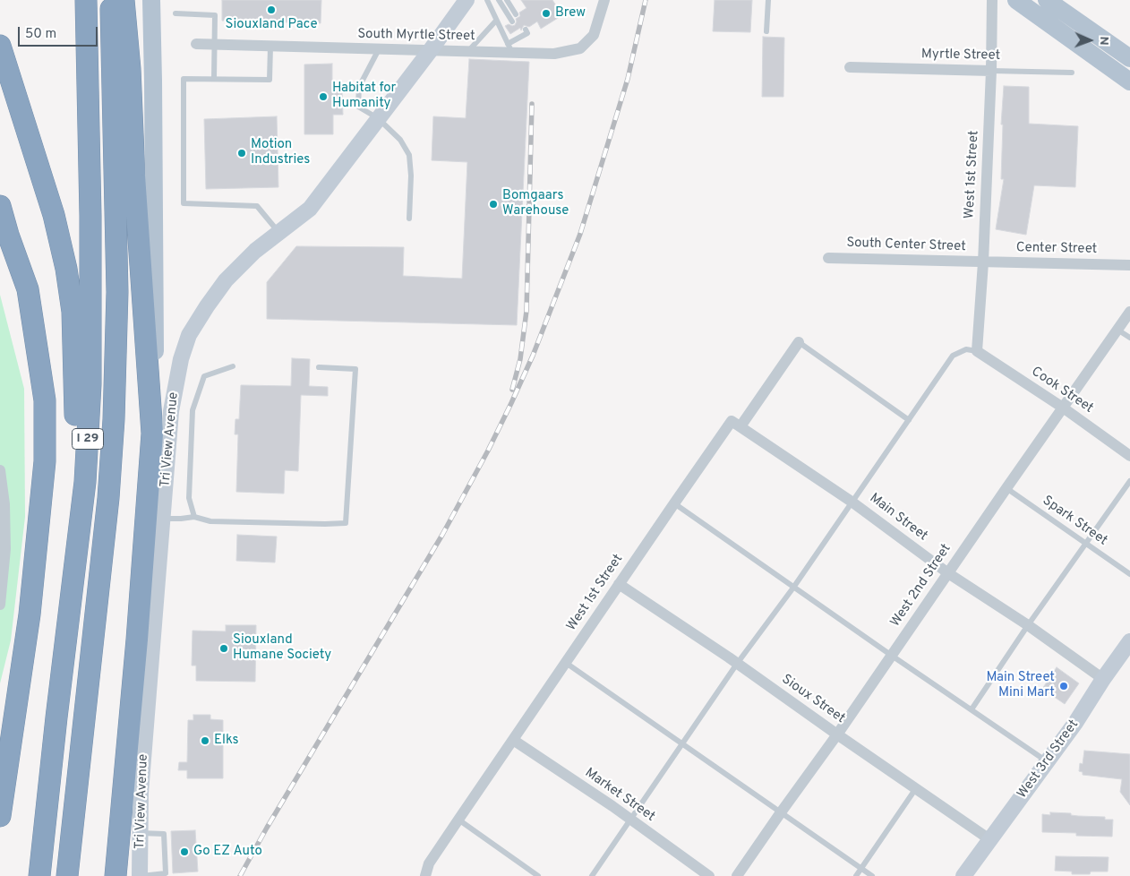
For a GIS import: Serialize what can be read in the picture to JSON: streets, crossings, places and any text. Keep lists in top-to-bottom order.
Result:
{
  "streets": {
    "highway": ["I 29"],
    "street": [
      "South Myrtle Street",
      "Myrtle Street",
      "West 1st Street",
      "South Center Street",
      "Center Street",
      "Cook Street",
      "Tri View Avenue",
      "Main Street",
      "West 2nd Street",
      "Sioux Street",
      "West 3rd Street",
      "Market Street"
    ],
    "lane": ["Spark Street"]
  },
  "crossings": [
    ["South Myrtle Street", "Tri View Avenue"],
    ["Myrtle Street", "West 1st Street"],
    ["West 1st Street", "South Center Street"],
    ["West 1st Street", "Center Street"],
    ["West 1st Street", "Cook Street"],
    ["West 1st Street", "Main Street"],
    ["West 1st Street", "Sioux Street"],
    ["West 1st Street", "Market Street"],
    ["South Center Street", "Center Street"],
    ["Cook Street", "West 2nd Street"],
    ["Main Street", "West 2nd Street"],
    ["Main Street", "West 3rd Street"],
    ["Spark Street", "West 2nd Street"],
    ["West 2nd Street", "Sioux Street"],
    ["Sioux Street", "West 3rd Street"]
  ],
  "places": [
    "Siouxland Pace",
    "Brew",
    "Habitat for Humanity",
    "Motion Industries",
    "Bomgaars Warehouse",
    "Siouxland Humane Society",
    "Main Street Mini Mart",
    "Elks",
    "Go EZ Auto"
  ],
  "scale_bar": "50 m",
  "north": "right"
}
